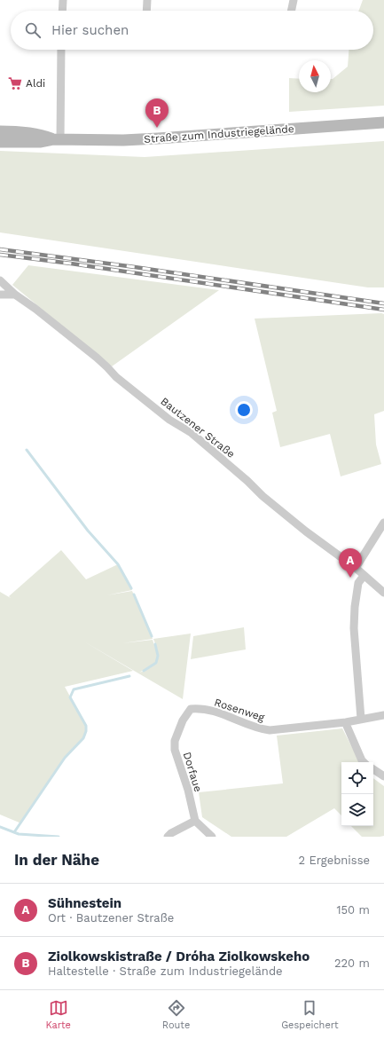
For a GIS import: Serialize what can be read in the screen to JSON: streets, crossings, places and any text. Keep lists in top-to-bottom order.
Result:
{
  "streets": {
    "main road": ["Straße zum Industriegelände"],
    "street": ["Bautzener Straße", "Rosenweg", "Dorfaue"]
  },
  "crossings": [
    ["Rosenweg", "Dorfaue"]
  ],
  "places": {
    "supermarket": ["Aldi"]
  },
  "north": "top",
  "page": {
    "search": "Hier suchen",
    "pins": ["B", "A"],
    "heading": ["In der Nähe", "2 Ergebnisse"],
    "list": [
      {
        "mark": "A",
        "name": "Sühnestein",
        "note": "Ort · Bautzener Straße",
        "value": "150 m"
      },
      {
        "mark": "B",
        "name": "Ziolkowskistraße / Dróha Ziolkowskeho",
        "note": "Haltestelle · Straße zum Industriegelände",
        "value": "220 m"
      }
    ],
    "nav": ["Karte", "Route", "Gespeichert"]
  }
}
